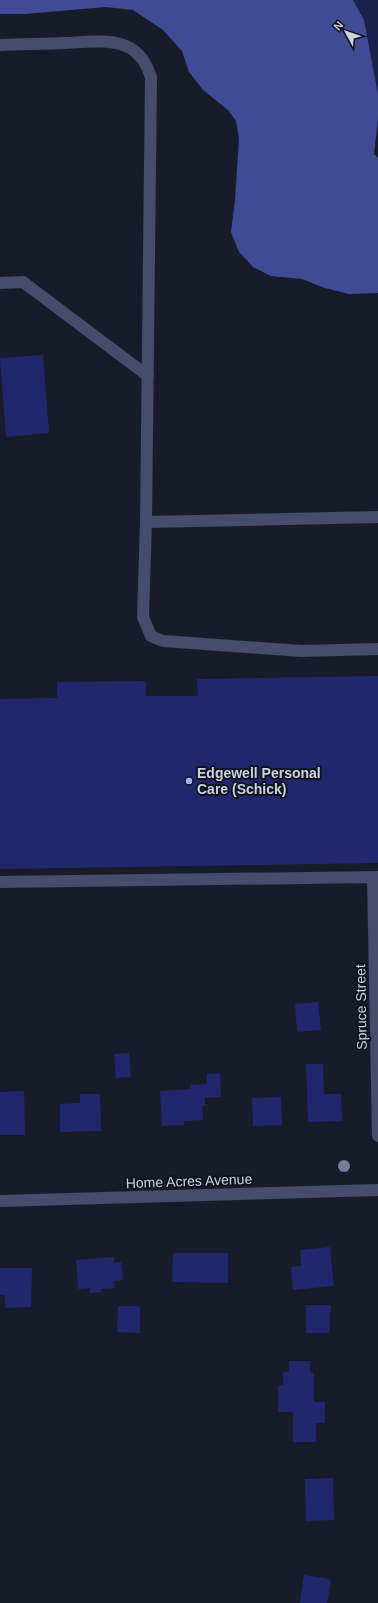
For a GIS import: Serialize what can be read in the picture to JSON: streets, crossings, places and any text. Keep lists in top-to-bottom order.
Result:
{
  "streets": {
    "street": ["Spruce Street", "Home Acres Avenue"]
  },
  "places": ["Edgewell Personal Care (Schick)"],
  "north": "top left"
}
